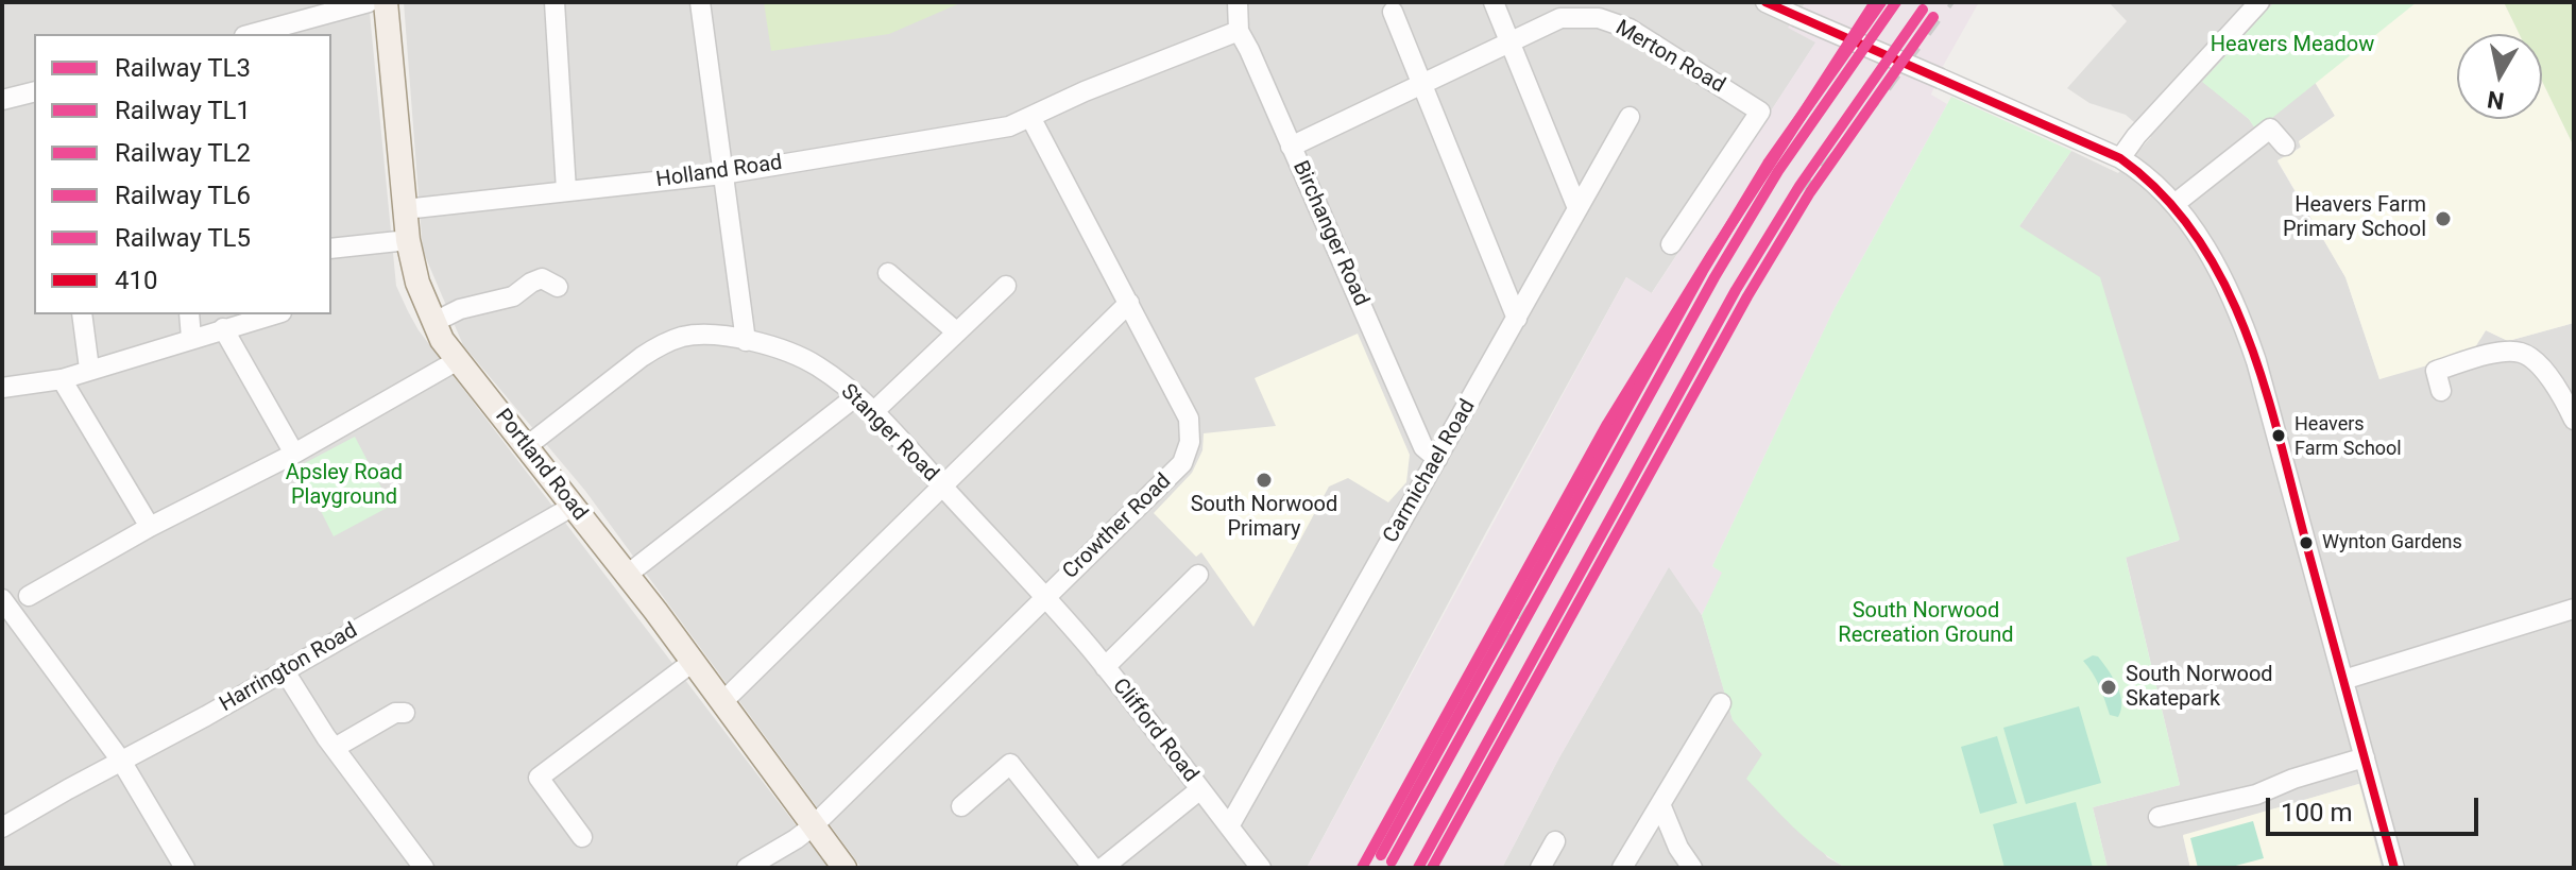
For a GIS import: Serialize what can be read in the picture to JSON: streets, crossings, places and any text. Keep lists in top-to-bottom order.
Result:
{
  "streets": {
    "main road": ["Portland Road"],
    "street": [
      "Merton Road",
      "Holland Road",
      "Birchanger Road",
      "Stanger Road",
      "Carmichael Road",
      "Crowther Road",
      "Harrington Road",
      "Clifford Road"
    ]
  },
  "crossings": [
    ["Merton Road", "Birchanger Road"],
    ["Holland Road", "Birchanger Road"],
    ["Holland Road", "Portland Road"],
    ["Holland Road", "Crowther Road"],
    ["Birchanger Road", "Carmichael Road"],
    ["Stanger Road", "Portland Road"],
    ["Stanger Road", "Crowther Road"],
    ["Stanger Road", "Clifford Road"],
    ["Portland Road", "Crowther Road"],
    ["Portland Road", "Harrington Road"],
    ["Carmichael Road", "Clifford Road"],
    ["Crowther Road", "Clifford Road"]
  ],
  "parks": ["Heavers Meadow", "Apsley Road Playground", "South Norwood Recreation Ground"],
  "places": [
    "Heavers Farm Primary School",
    "Heavers Farm School",
    "South Norwood Primary",
    "Wynton Gardens",
    "South Norwood Skatepark"
  ],
  "lines": [
    "rail line TL3",
    "rail line TL2",
    "rail line TL5",
    "transit line 410",
    "rail line TL1",
    "rail line TL6"
  ],
  "legend": [
    "Railway TL3",
    "Railway TL1",
    "Railway TL2",
    "Railway TL6",
    "Railway TL5",
    "410"
  ],
  "scale_bar": "100 m",
  "north": "bottom"
}
